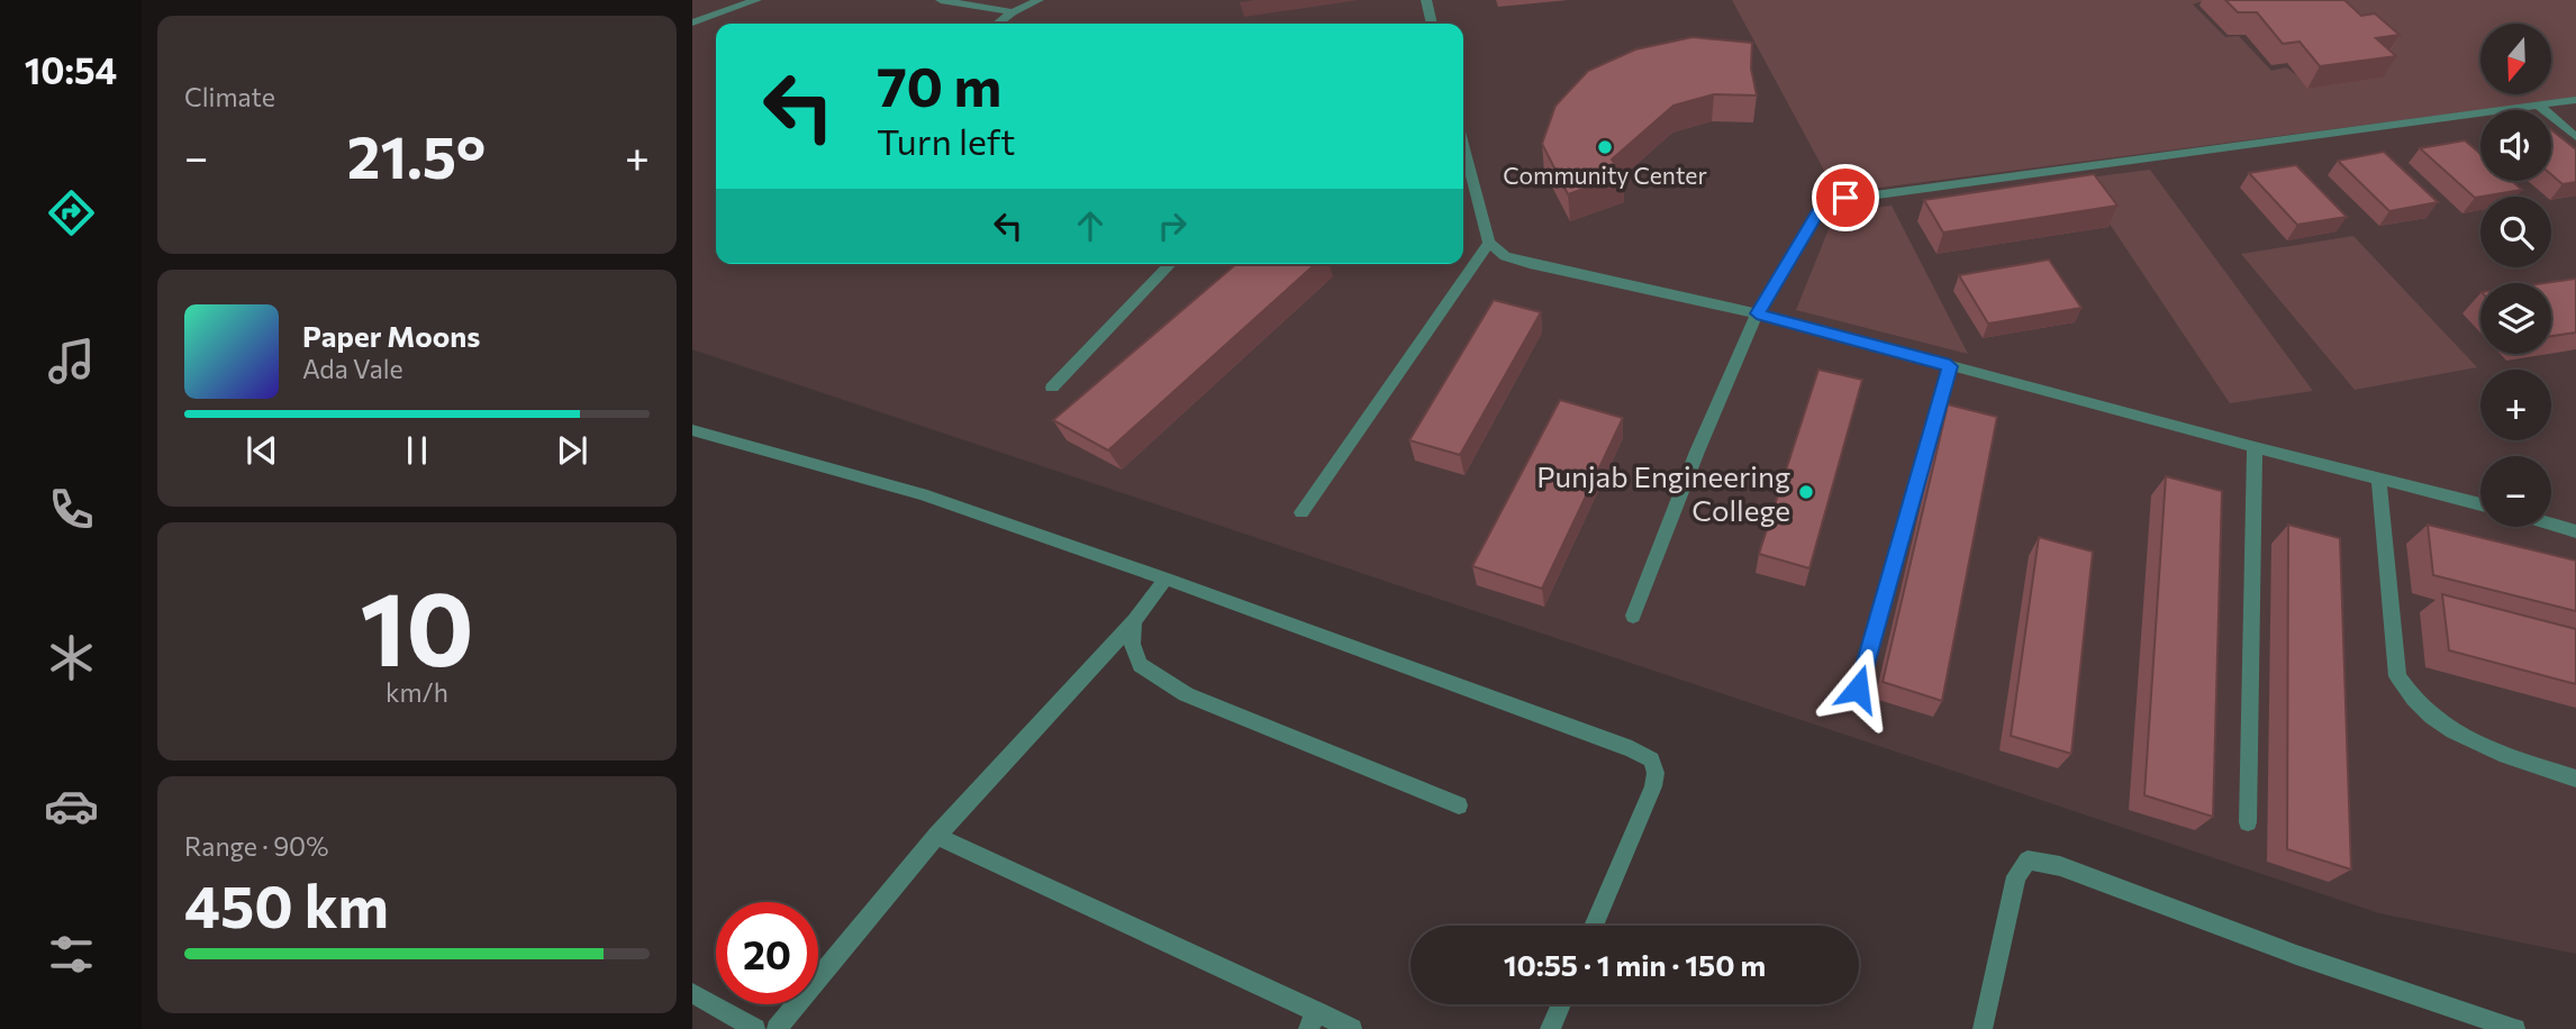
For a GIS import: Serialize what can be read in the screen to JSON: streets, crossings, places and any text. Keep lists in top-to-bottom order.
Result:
{
  "places": ["Community Center", "Punjab Engineering College"],
  "north": "bottom",
  "page": {
    "tabs": "10:54",
    "tile": [
      "Climate",
      ["10", "km/h"],
      ["Range · 90%", "450 km"]
    ],
    "map_buttons": ["+", "−"],
    "turn": ["70 m", "Turn left"],
    "heat": ["−", "21.5°", "+"],
    "song": ["Paper Moons", "Ada Vale"],
    "limit": "20",
    "trip": "10:55 · 1 min · 150 m"
  }
}
